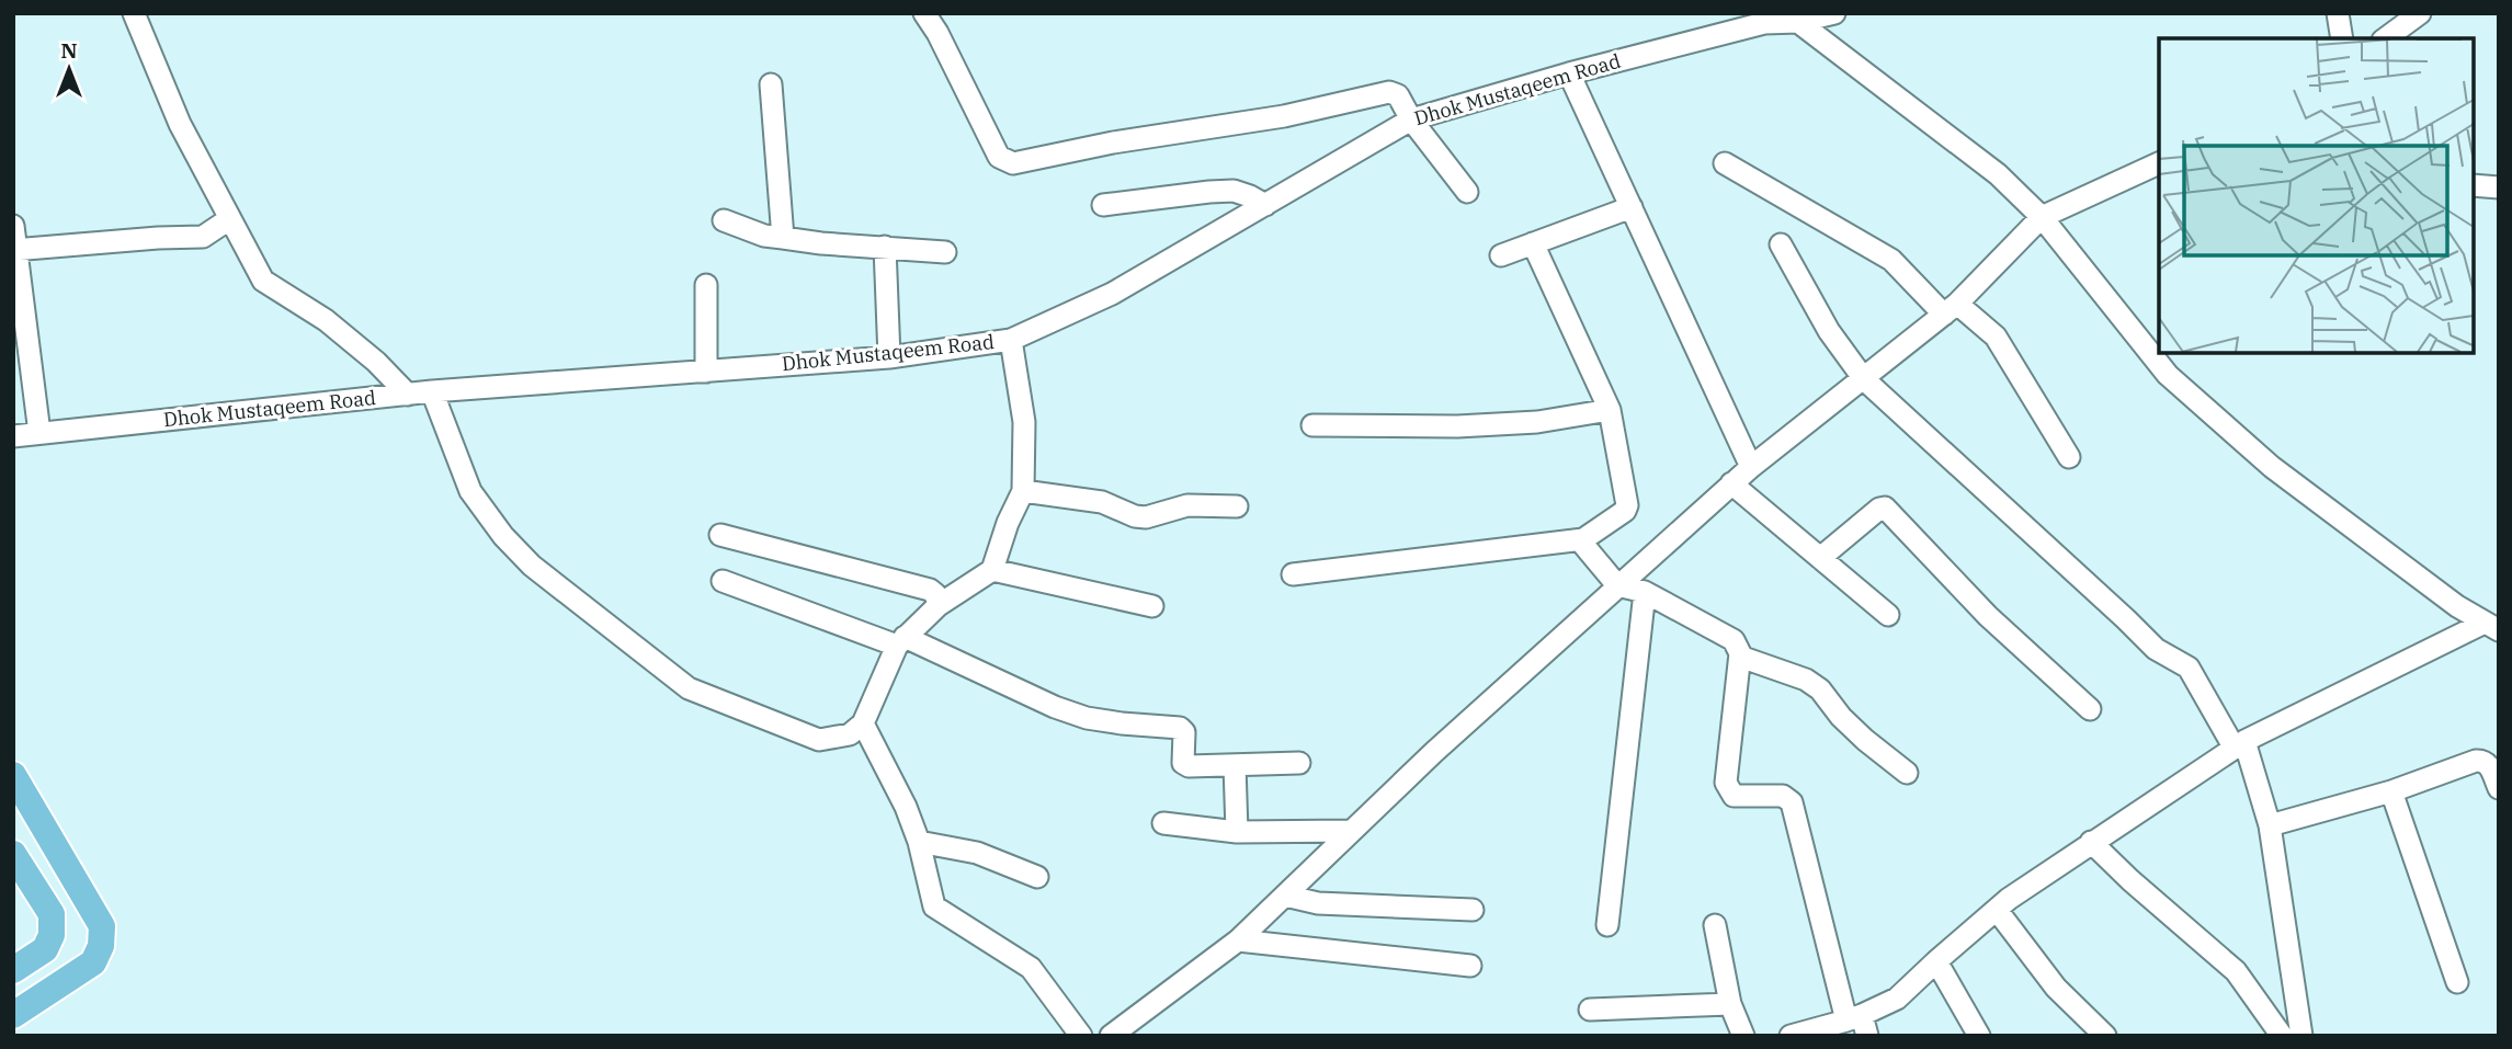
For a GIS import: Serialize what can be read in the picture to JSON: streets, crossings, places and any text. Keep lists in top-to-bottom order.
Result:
{
  "streets": {
    "street": ["Dhok Mustaqeem Road"]
  },
  "north": "top"
}
